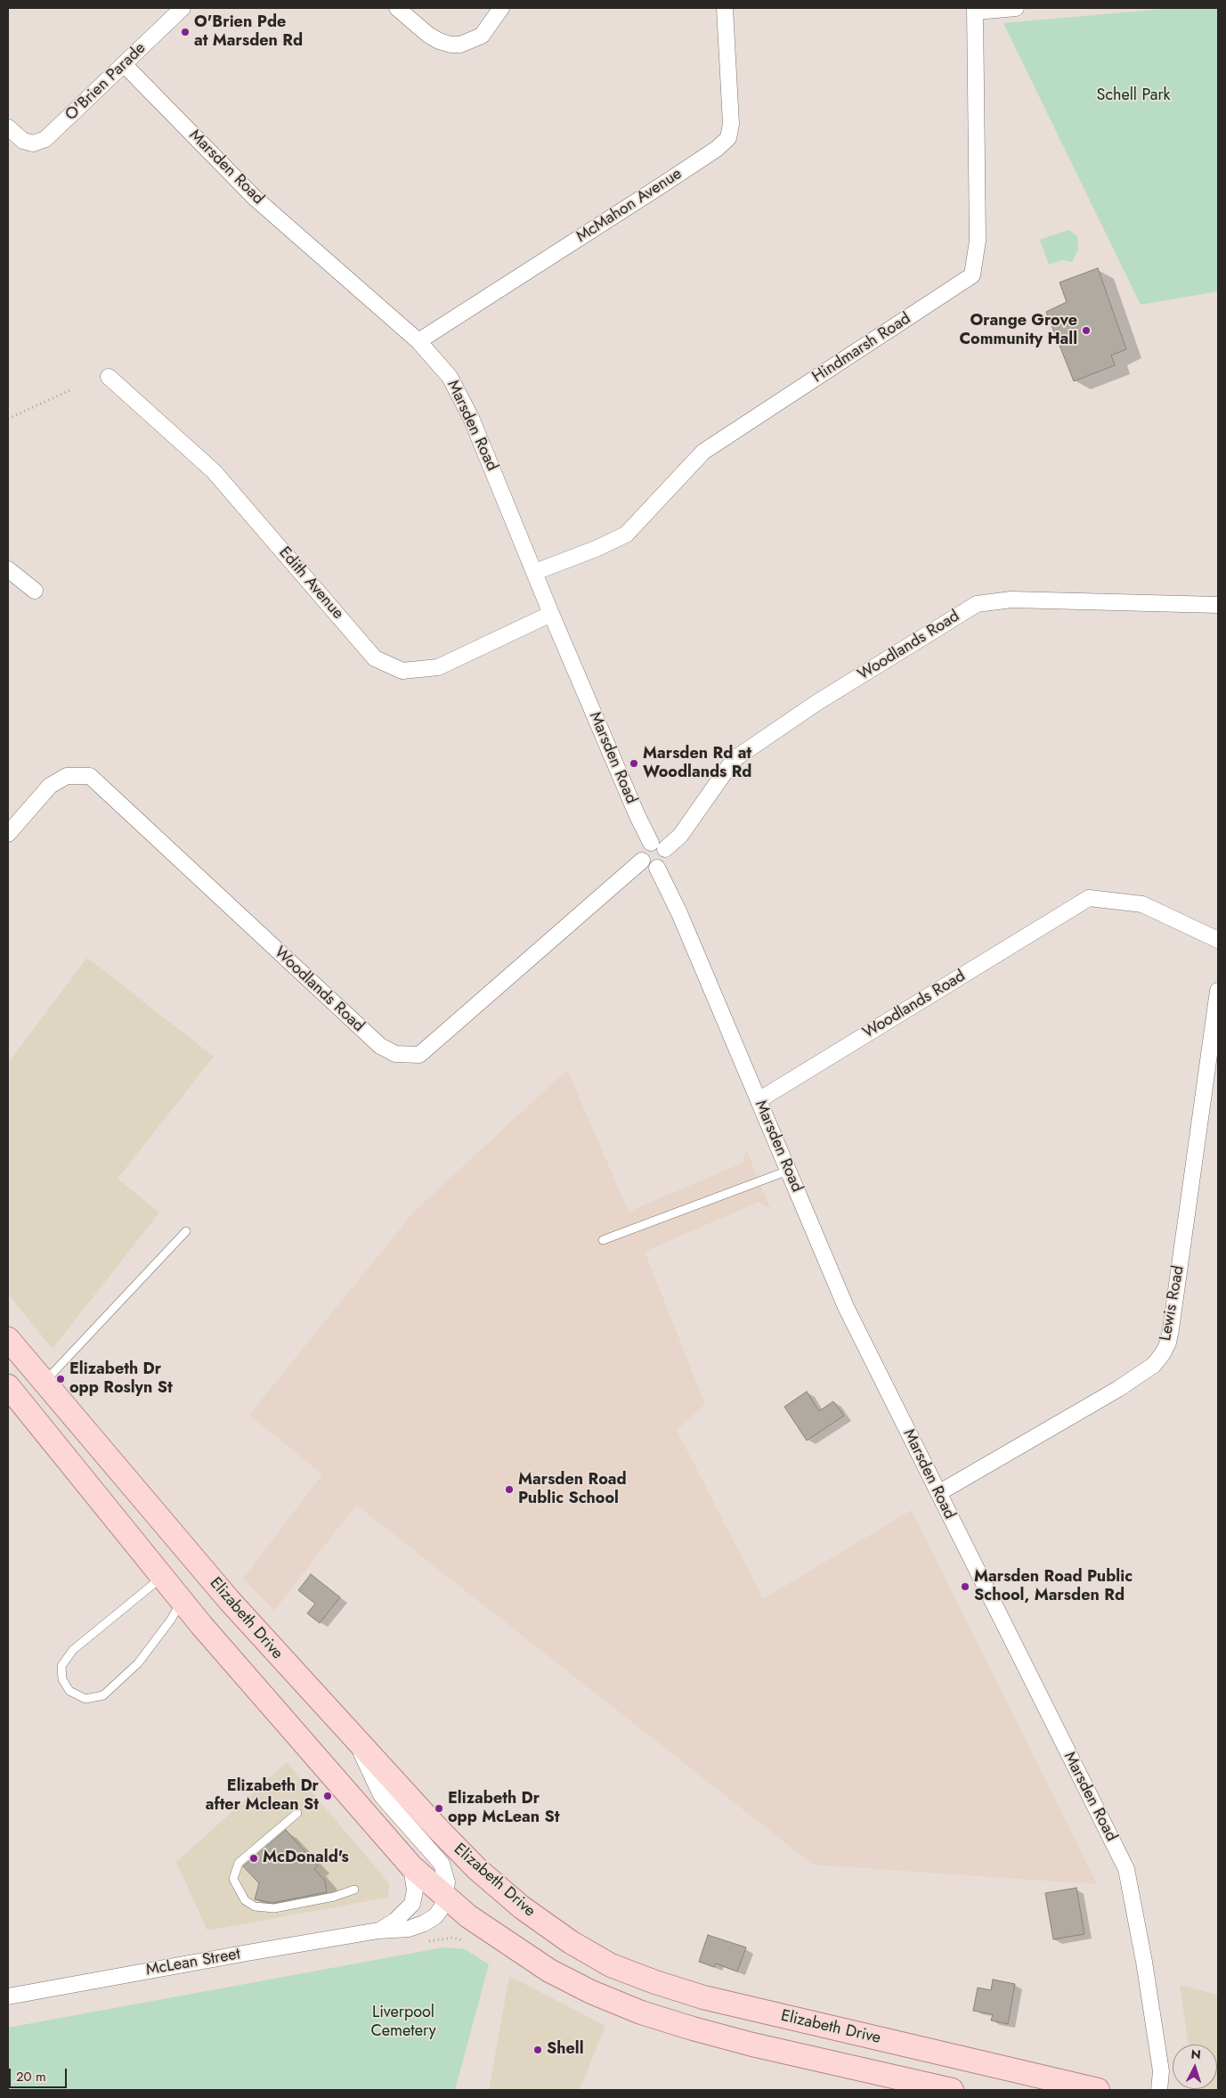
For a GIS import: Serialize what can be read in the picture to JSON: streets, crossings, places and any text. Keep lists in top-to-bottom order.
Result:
{
  "streets": {
    "main road": ["Elizabeth Drive"],
    "street": [
      "O'Brien Parade",
      "Marsden Road",
      "McMahon Avenue",
      "Hindmarsh Road",
      "Edith Avenue",
      "Woodlands Road",
      "Lewis Road",
      "McLean Street"
    ]
  },
  "crossings": [
    ["O'Brien Parade", "Marsden Road"],
    ["Marsden Road", "McMahon Avenue"],
    ["Marsden Road", "Hindmarsh Road"],
    ["Marsden Road", "Edith Avenue"],
    ["Marsden Road", "Woodlands Road"],
    ["Marsden Road", "Lewis Road"],
    ["Elizabeth Drive", "McLean Street"]
  ],
  "parks": ["Schell Park", "Liverpool Cemetery"],
  "places": [
    "O'Brien Pde at Marsden Rd",
    "Orange Grove Community Hall",
    "Marsden Rd at Woodlands Rd",
    "Elizabeth Dr opp Roslyn St",
    "Marsden Road Public School",
    "Marsden Road Public School, Marsden Rd",
    "Elizabeth Dr after Mclean St",
    "Elizabeth Dr opp McLean St",
    "McDonald's",
    "Shell"
  ],
  "scale_bar": "20 m",
  "north": "top"
}
